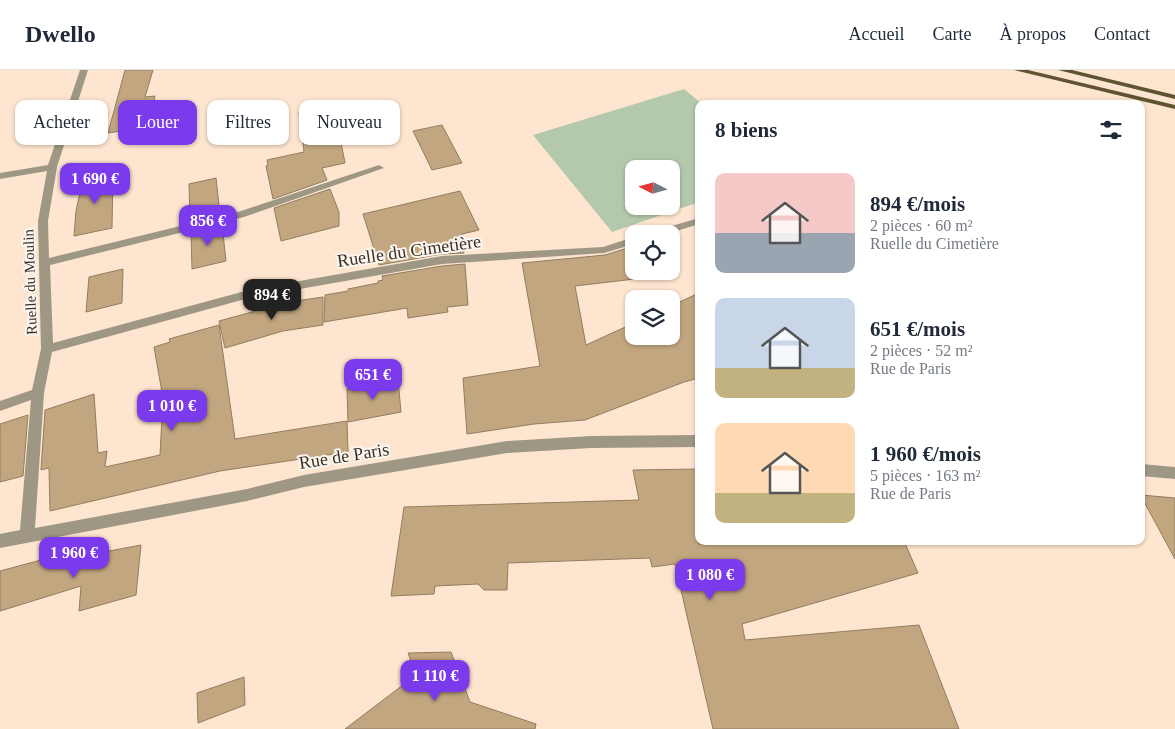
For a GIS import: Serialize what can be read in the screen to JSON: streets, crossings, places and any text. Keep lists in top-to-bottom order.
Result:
{
  "streets": {
    "street": ["Ruelle du Cimetière", "Ruelle du Moulin", "Rue de Paris"]
  },
  "crossings": [
    ["Ruelle du Cimetière", "Ruelle du Moulin"],
    ["Ruelle du Moulin", "Rue de Paris"]
  ],
  "north": "left",
  "page": {
    "header": "Dwello",
    "nav": [
      "Accueil",
      "Carte",
      "À propos",
      "Contact"
    ],
    "chip": [
      "Acheter",
      "Louer",
      "Filtres",
      "Nouveau"
    ],
    "heading": "8 biens",
    "list": [
      {
        "name": "894 €/mois",
        "note": "2 pièces · 60 m² · Ruelle du Cimetière"
      },
      {
        "name": "651 €/mois",
        "note": "2 pièces · 52 m² · Rue de Paris"
      },
      {
        "name": "1 960 €/mois",
        "note": "5 pièces · 163 m² · Rue de Paris"
      }
    ],
    "price": [
      "1 690 €",
      "856 €",
      "894 €",
      "651 €",
      "1 010 €",
      "1 960 €",
      "1 080 €",
      "1 110 €"
    ]
  }
}
